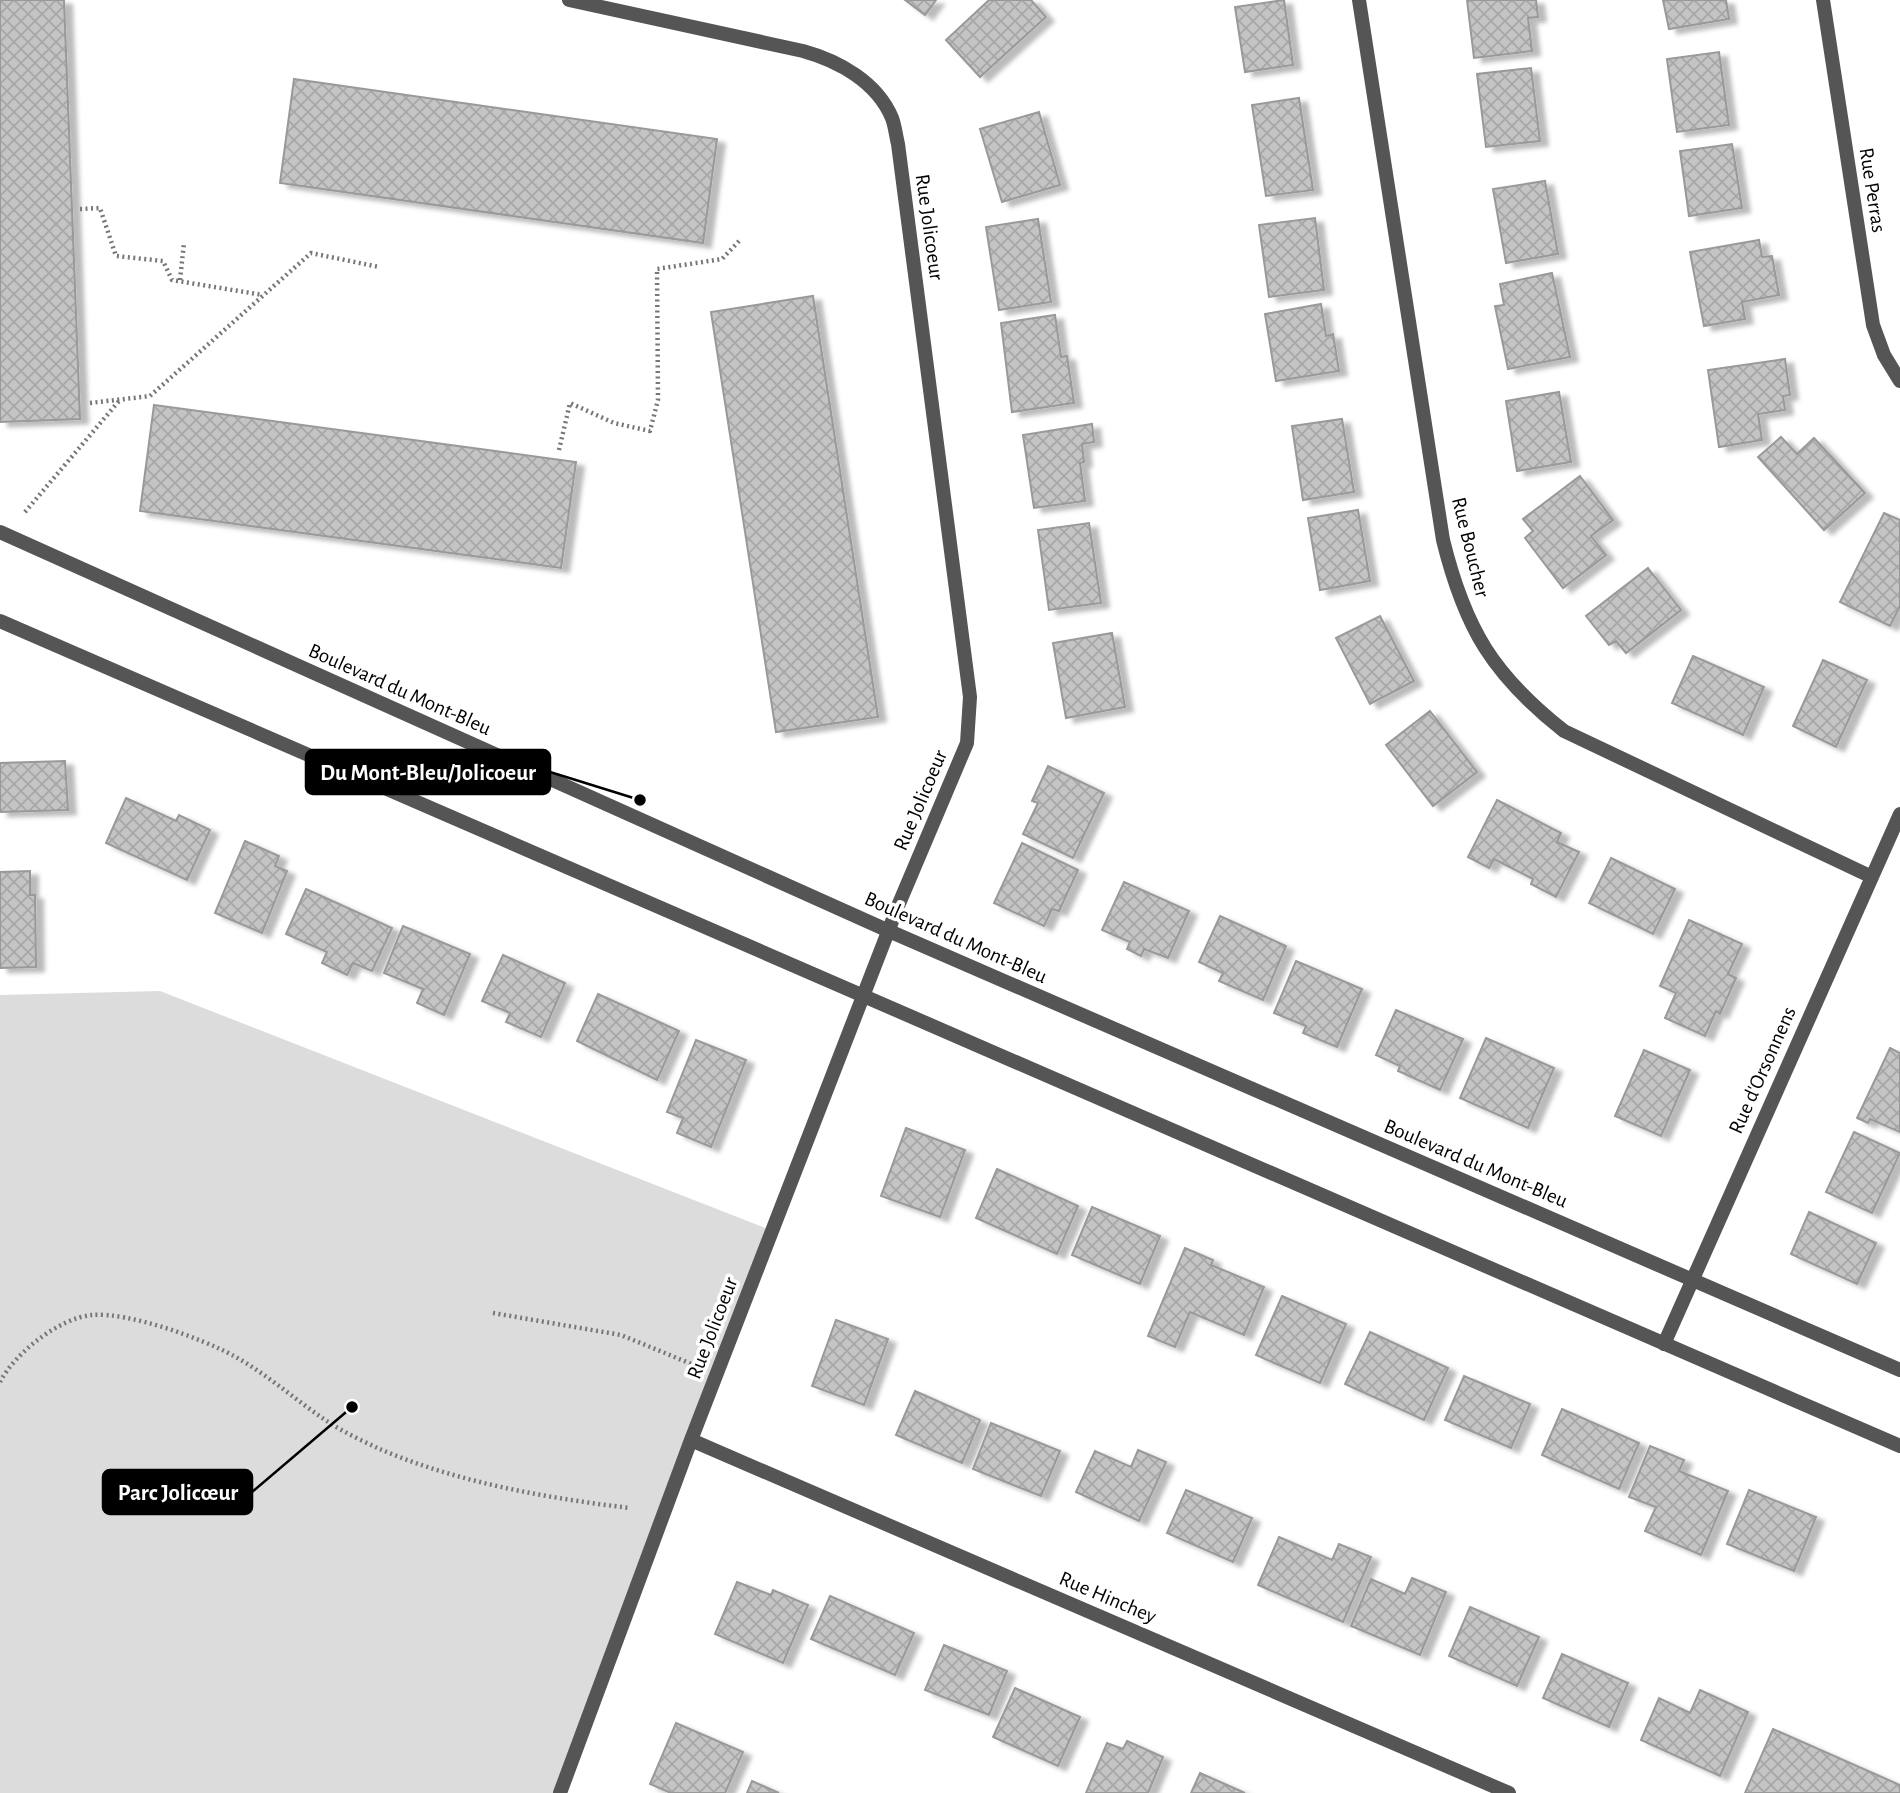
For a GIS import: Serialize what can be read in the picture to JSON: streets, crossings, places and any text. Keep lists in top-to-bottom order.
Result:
{
  "streets": {
    "street": [
      "Rue Perras",
      "Rue Jolicoeur",
      "Rue Boucher",
      "Boulevard du Mont-Bleu",
      "Rue d'Orsonnens",
      "Rue Hinchey"
    ]
  },
  "crossings": [
    ["Rue Jolicoeur", "Boulevard du Mont-Bleu"],
    ["Rue Jolicoeur", "Rue Hinchey"],
    ["Rue Boucher", "Rue d'Orsonnens"],
    ["Boulevard du Mont-Bleu", "Rue d'Orsonnens"]
  ],
  "places": ["Du Mont-Bleu/Jolicoeur", "Parc Jolicœur"]
}
